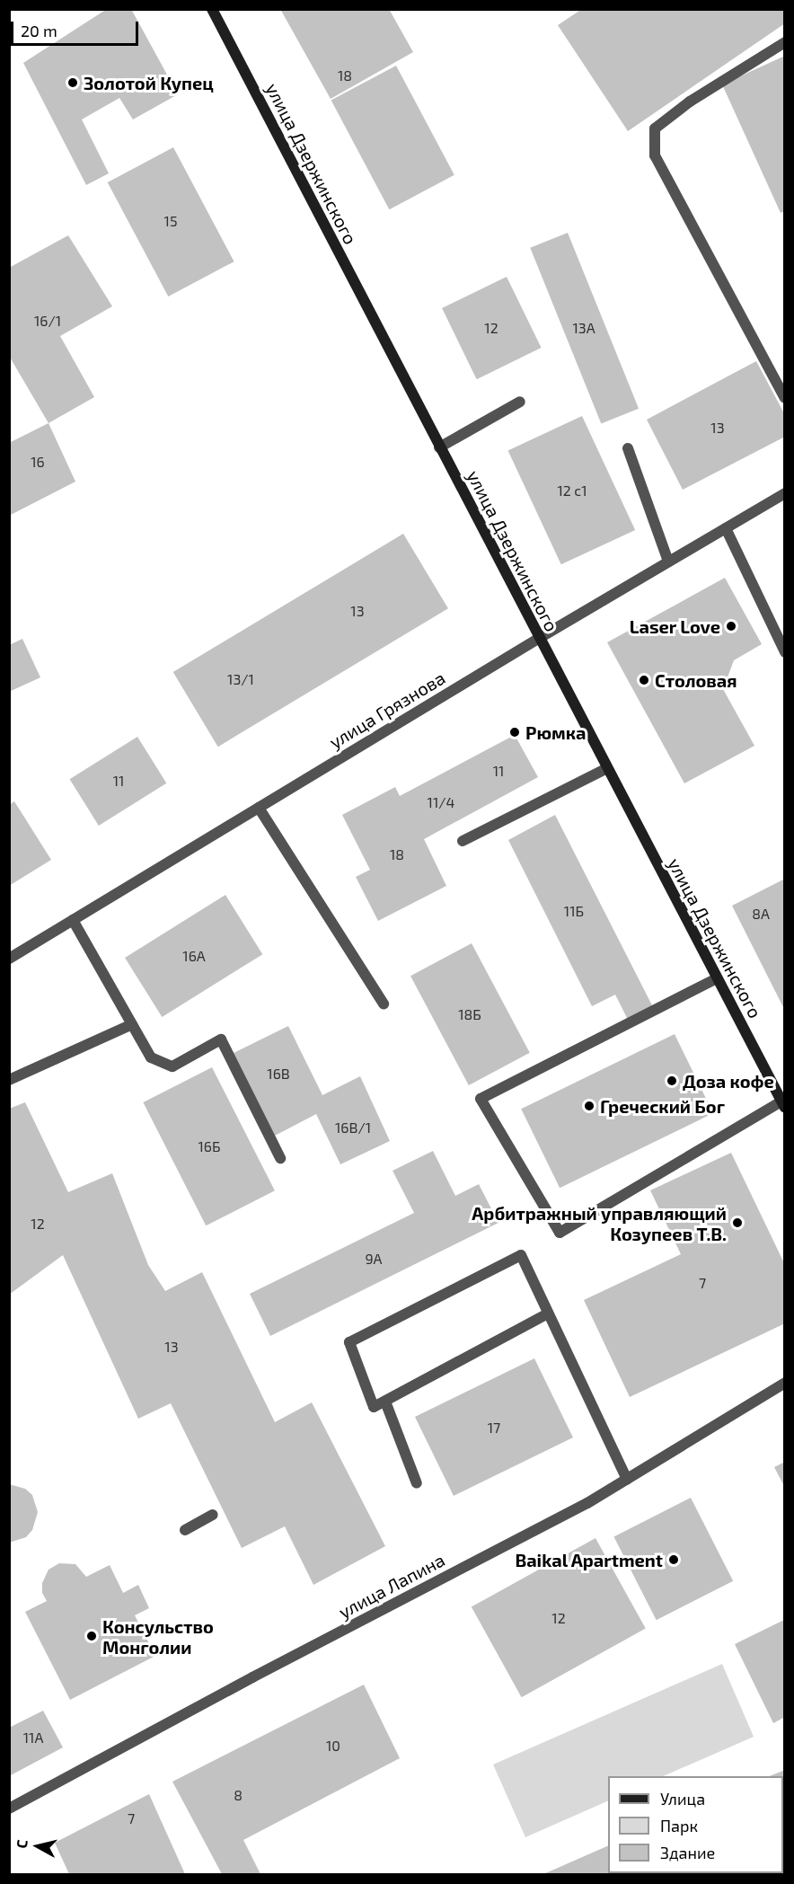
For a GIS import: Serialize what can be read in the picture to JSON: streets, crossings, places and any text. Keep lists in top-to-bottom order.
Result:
{
  "streets": {
    "main road": ["улица Дзержинского"],
    "street": ["улица Грязнова", "улица Лапина"]
  },
  "crossings": [
    ["улица Дзержинского", "улица Грязнова"]
  ],
  "places": [
    "Золотой Купец",
    "Laser Love",
    "Столовая",
    "Рюмка",
    "Доза кофе",
    "Греческий Бог",
    "Арбитражный управляющий Козупеев Т.В.",
    "Baikal Apartment",
    "Консульство Монголии"
  ],
  "house_numbers": [
    "18",
    "15",
    "16/1",
    "12",
    "13А",
    "13",
    "16",
    "12 с1",
    "13",
    "13/1",
    "11",
    "11",
    "11/4",
    "18",
    "11Б",
    "8А",
    "16А",
    "18Б",
    "16В",
    "16В/1",
    "16Б",
    "12",
    "9А",
    "7",
    "13",
    "17",
    "12",
    "11А",
    "10",
    "8",
    "7"
  ],
  "legend": ["Улица", "Парк", "Здание"],
  "scale_bar": "20 m",
  "north": "left"
}
